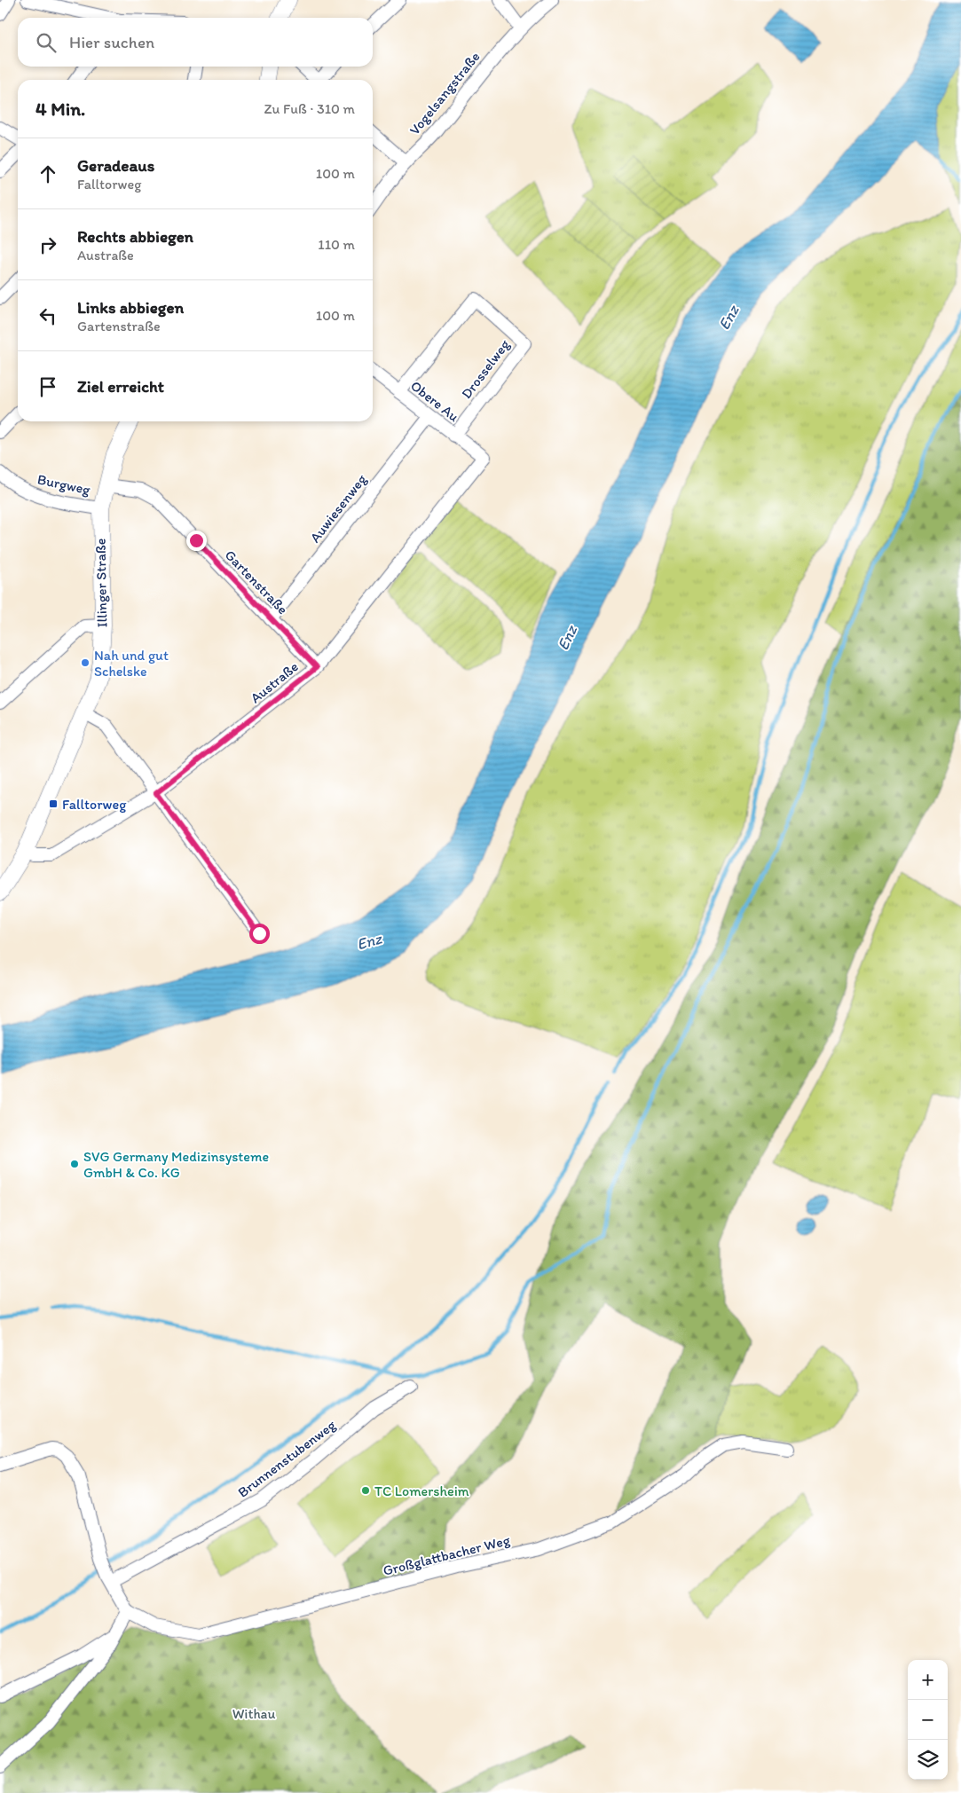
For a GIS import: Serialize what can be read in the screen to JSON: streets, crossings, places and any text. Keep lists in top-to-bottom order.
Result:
{
  "streets": {
    "street": [
      "Vogelsangstraße",
      "Drosselweg",
      "Obere Au",
      "Burgweg",
      "Auwiesenweg",
      "Gartenstraße",
      "Illinger Straße",
      "Austraße",
      "Brunnenstubenweg",
      "Großglattbacher Weg"
    ]
  },
  "crossings": [
    ["Drosselweg", "Obere Au"],
    ["Obere Au", "Auwiesenweg"],
    ["Obere Au", "Austraße"],
    ["Burgweg", "Illinger Straße"],
    ["Auwiesenweg", "Gartenstraße"],
    ["Gartenstraße", "Illinger Straße"],
    ["Gartenstraße", "Austraße"],
    ["Illinger Straße", "Austraße"]
  ],
  "water": ["Enz"],
  "parks": ["Withau"],
  "places": {
    "other": ["Nah und gut Schelske", "SVG Germany Medizinsysteme GmbH & Co. KG", "TC Lomersheim"],
    "transit": ["Falltorweg"]
  },
  "page": {
    "search": "Hier suchen",
    "heading": ["4 Min.", "Zu Fuß · 310 m"],
    "list": [
      ["Geradeaus", "Falltorweg", "100 m"],
      ["Rechts abbiegen", "Austraße", "110 m"],
      ["Links abbiegen", "Gartenstraße", "100 m"],
      "Ziel erreicht"
    ],
    "map_buttons": ["+", "−"]
  }
}
